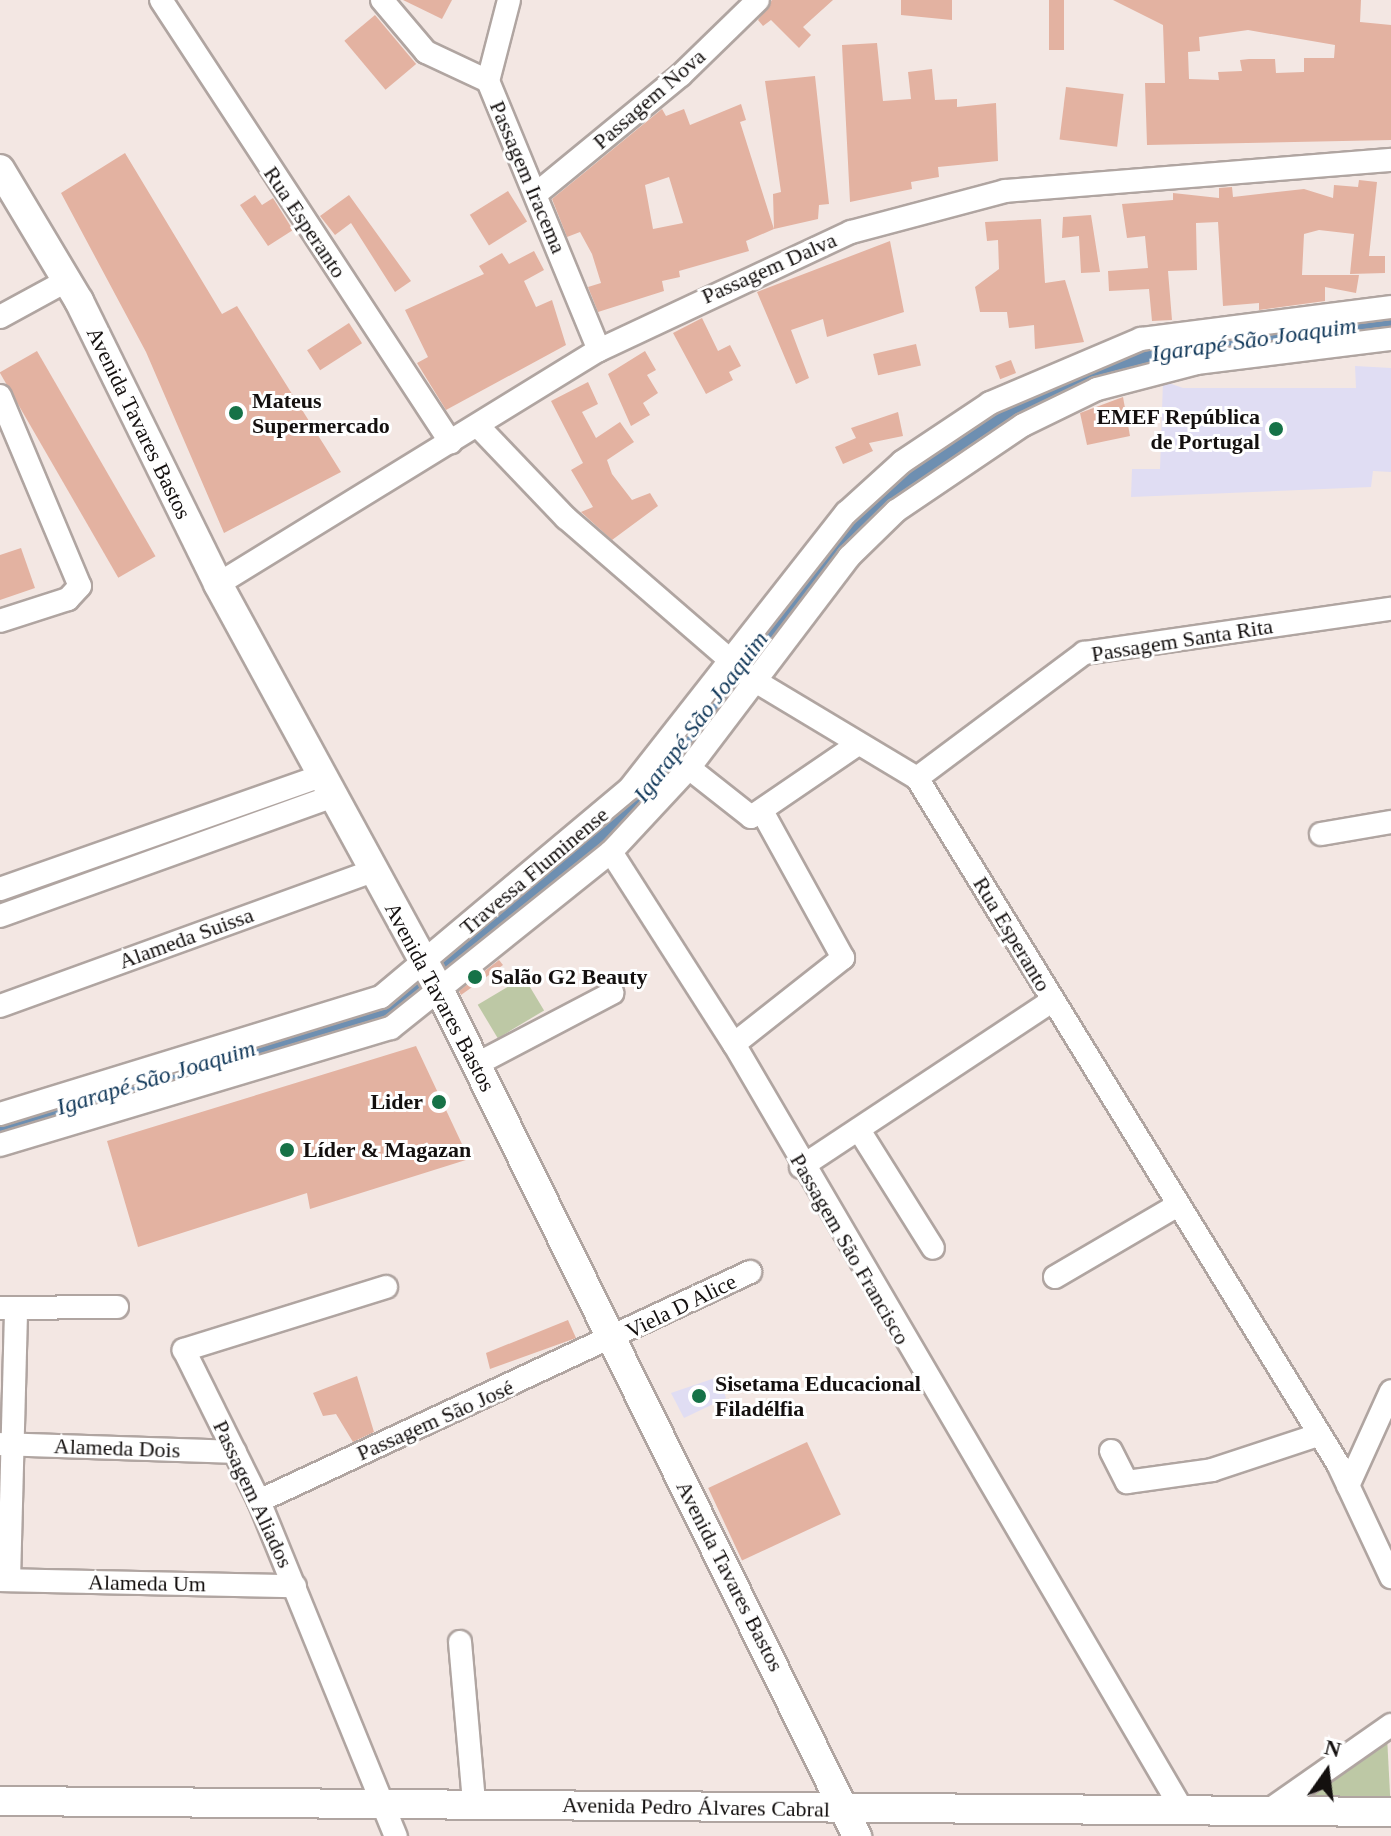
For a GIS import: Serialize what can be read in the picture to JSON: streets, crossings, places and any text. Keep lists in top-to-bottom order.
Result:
{
  "streets": {
    "main road": ["Avenida Tavares Bastos", "Avenida Pedro Álvares Cabral"],
    "street": [
      "Passagem Nova",
      "Passagem Iracema",
      "Rua Esperanto",
      "Passagem Dalva",
      "Passagem Santa Rita",
      "Travessa Fluminense",
      "Alameda Suissa",
      "Passagem São Francisco",
      "Viela D Alice",
      "Passagem São José",
      "Alameda Dois",
      "Passagem Aliados",
      "Alameda Um"
    ]
  },
  "crossings": [
    ["Passagem Nova", "Passagem Iracema"],
    ["Passagem Iracema", "Passagem Dalva"],
    ["Rua Esperanto", "Passagem Dalva"],
    ["Rua Esperanto", "Passagem Santa Rita"],
    ["Rua Esperanto", "Travessa Fluminense"],
    ["Passagem Dalva", "Avenida Tavares Bastos"],
    ["Avenida Tavares Bastos", "Travessa Fluminense"],
    ["Avenida Tavares Bastos", "Alameda Suissa"],
    ["Avenida Tavares Bastos", "Viela D Alice"],
    ["Avenida Tavares Bastos", "Passagem São José"],
    ["Avenida Tavares Bastos", "Avenida Pedro Álvares Cabral"],
    ["Passagem São Francisco", "Avenida Pedro Álvares Cabral"],
    ["Viela D Alice", "Passagem São José"],
    ["Passagem São José", "Passagem Aliados"],
    ["Alameda Dois", "Passagem Aliados"],
    ["Passagem Aliados", "Alameda Um"],
    ["Passagem Aliados", "Avenida Pedro Álvares Cabral"]
  ],
  "water": ["Igarapé São Joaquim"],
  "places": [
    "Mateus Supermercado",
    "EMEF República de Portugal",
    "Salão G2 Beauty",
    "Lider",
    "Líder & Magazan",
    "Sisetama Educacional Filadélfia"
  ],
  "north": "top"
}
